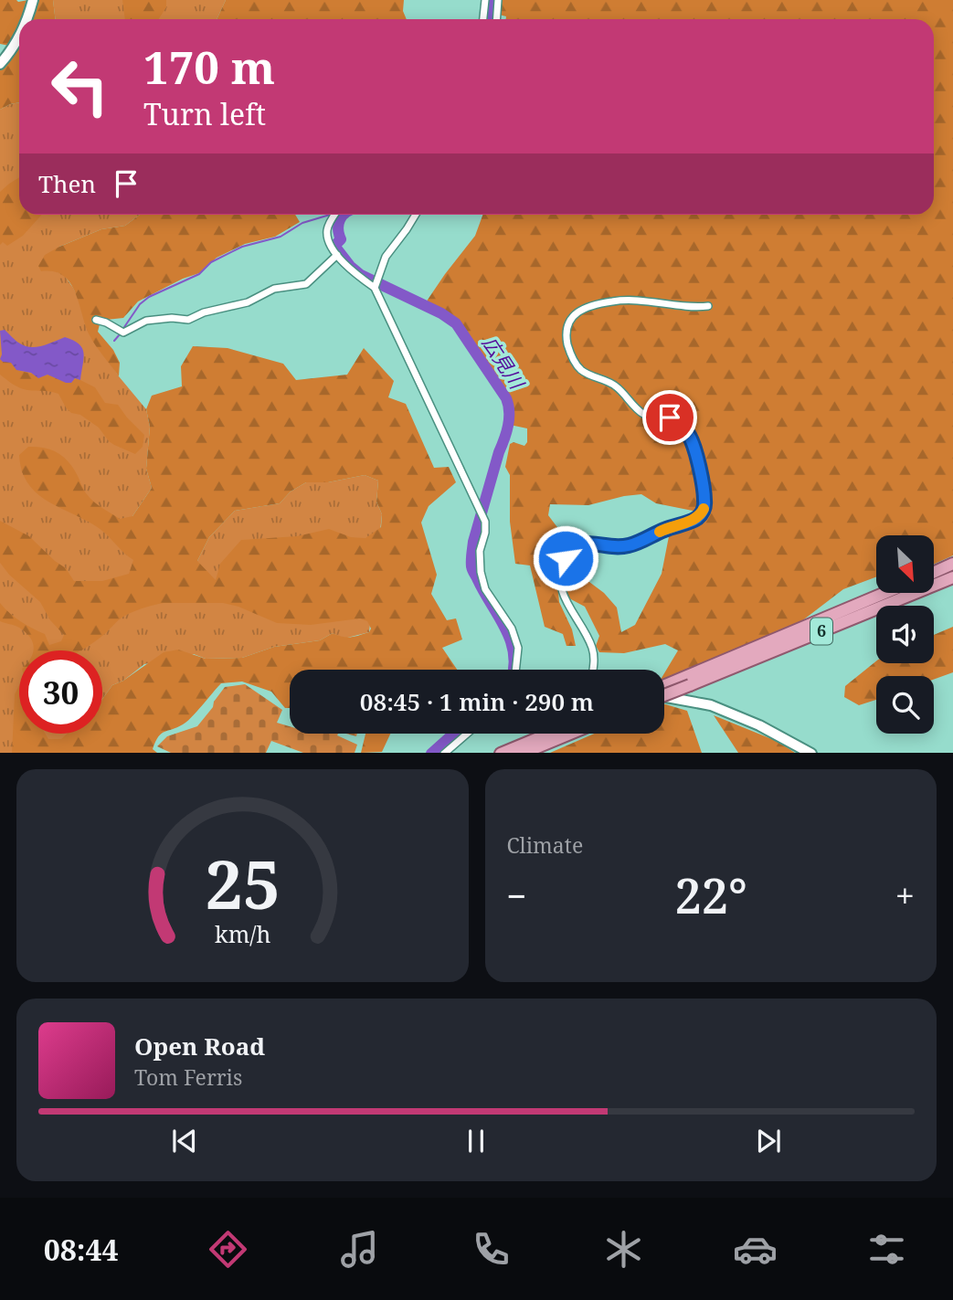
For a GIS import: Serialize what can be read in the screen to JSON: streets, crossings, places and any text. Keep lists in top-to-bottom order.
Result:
{
  "streets": {
    "main road": ["6"]
  },
  "water": ["広見川"],
  "north": "bottom right",
  "page": {
    "turn": ["170 m", "Turn left"],
    "then": "Then",
    "limit": "30",
    "trip": "08:45 · 1 min · 290 m",
    "tile": "Climate",
    "heat": ["−", "22°", "+"],
    "song": ["Open Road", "Tom Ferris"],
    "tabs": "08:44",
    "gauge": ["25", "km/h"]
  }
}
